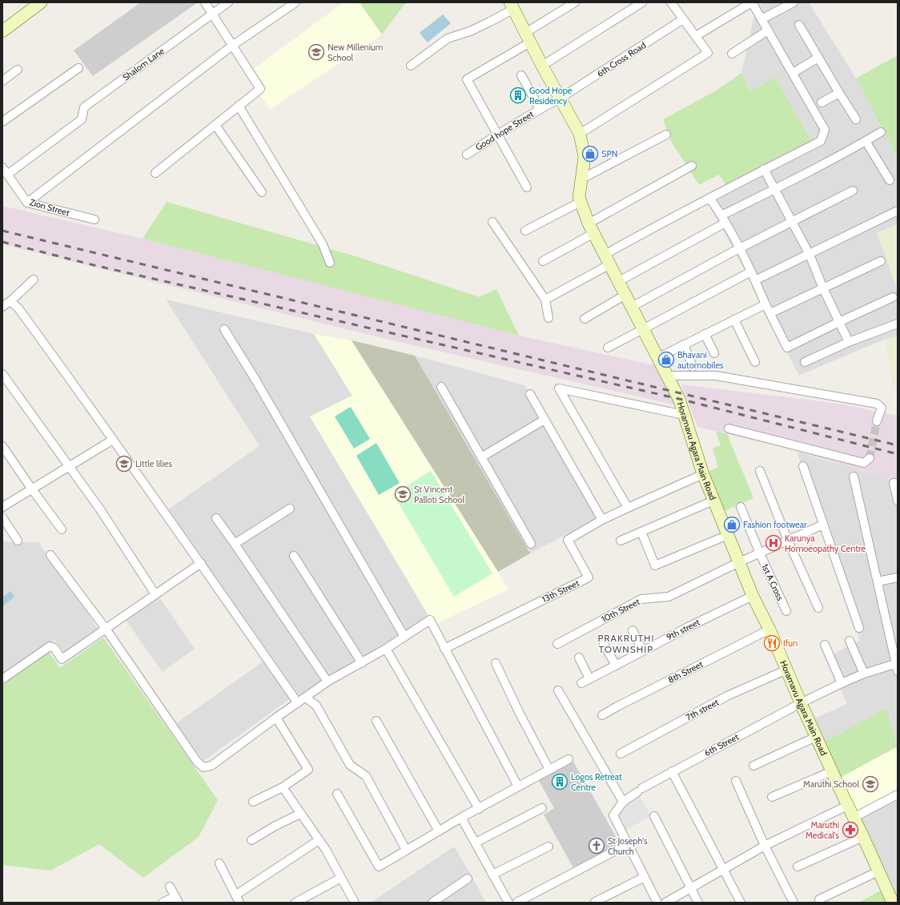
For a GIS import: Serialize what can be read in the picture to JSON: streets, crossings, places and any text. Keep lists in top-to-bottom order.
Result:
{
  "streets": {
    "street": [
      "6th Cross Road",
      "Shalom Lane",
      "Good hope Street",
      "Zion Street",
      "Horamavu Agara Main Road",
      "1st A Cross",
      "13th Street",
      "10th Street",
      "9th street",
      "8th Street",
      "7th street",
      "6th Street"
    ]
  },
  "crossings": [
    ["6th Cross Road", "Good hope Street"],
    ["6th Cross Road", "Horamavu Agara Main Road"],
    ["Shalom Lane", "Zion Street"],
    ["Good hope Street", "Horamavu Agara Main Road"],
    ["Horamavu Agara Main Road", "13th Street"],
    ["Horamavu Agara Main Road", "10th Street"],
    ["Horamavu Agara Main Road", "9th street"],
    ["Horamavu Agara Main Road", "8th Street"],
    ["Horamavu Agara Main Road", "7th street"],
    ["Horamavu Agara Main Road", "6th Street"],
    ["1st A Cross", "10th Street"]
  ],
  "districts": ["PRAKRUTHI TOWNSHIP"],
  "places": {
    "school or university": [
      "New Millenium School",
      "Little lilies",
      "St Vincent Palloti School",
      "Maruthi School"
    ],
    "building": ["Good Hope Residency", "Logos Retreat Centre"],
    "shop": ["SPN", "Bhavani automobiles", "Fashion footwear"],
    "hospital": ["Karunya Homoeopathy Centre"],
    "restaurant": ["Ifun"],
    "pharmacy": ["Maruthi Medical's"],
    "church": ["St Joseph's Church"]
  }
}
